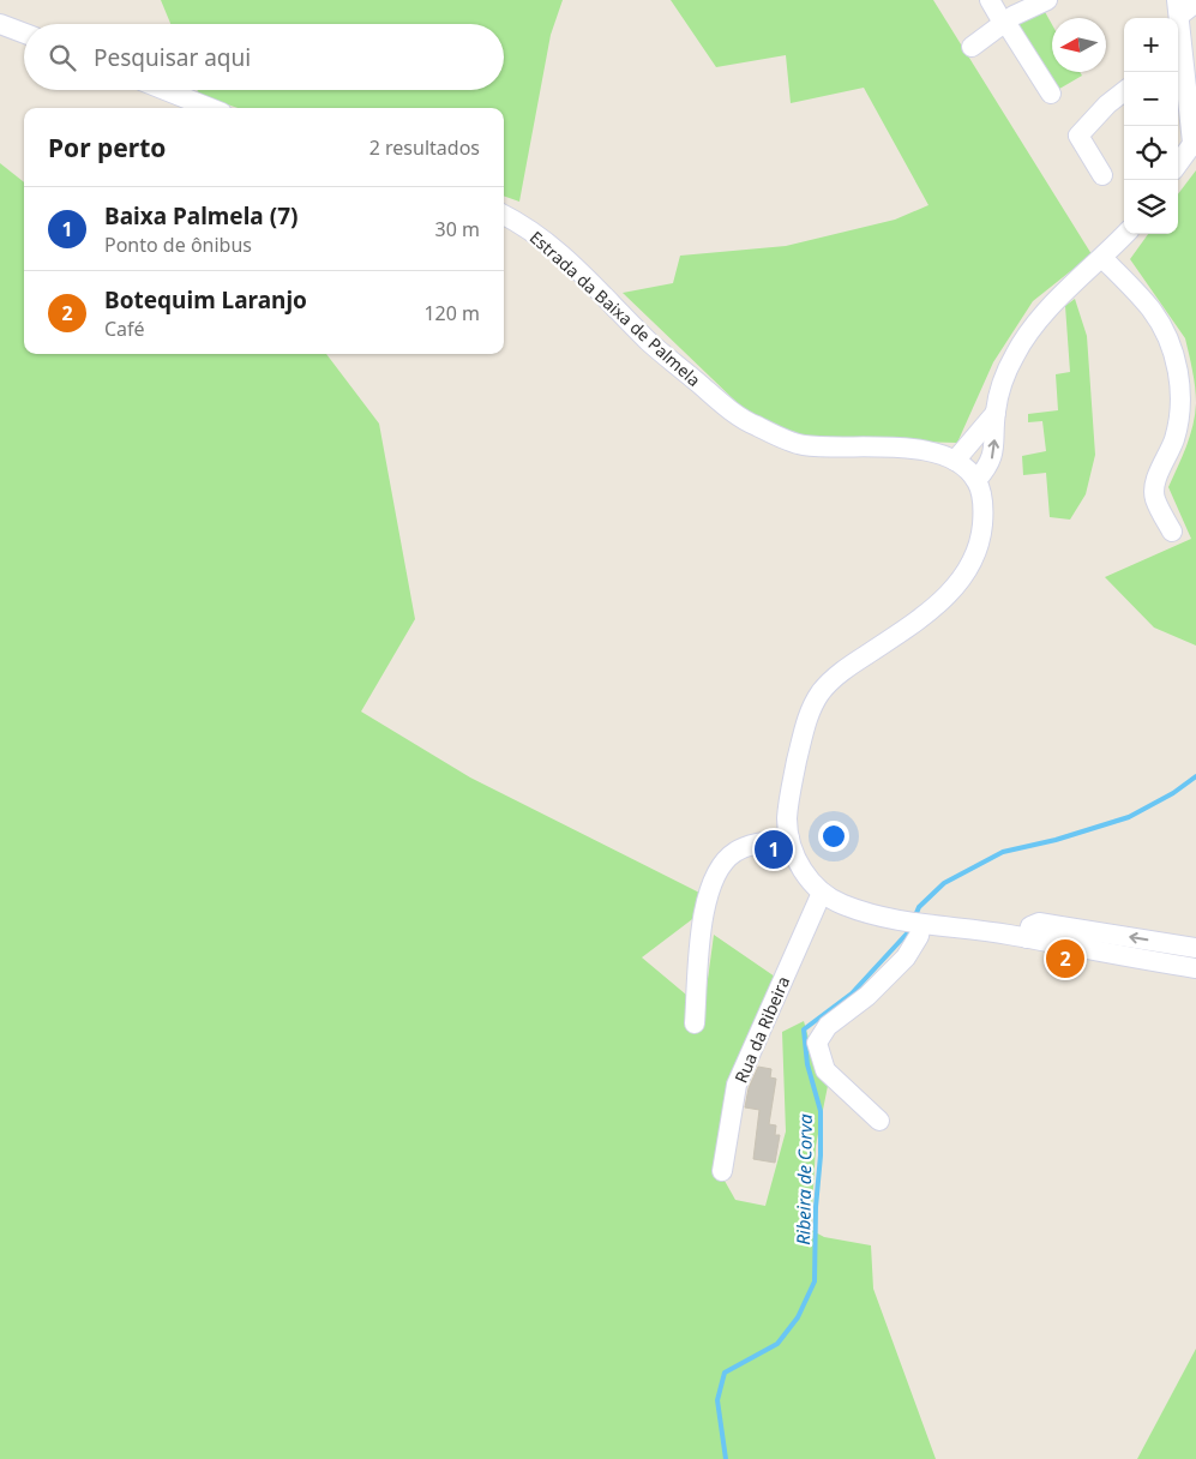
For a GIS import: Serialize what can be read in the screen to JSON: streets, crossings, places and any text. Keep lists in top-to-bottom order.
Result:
{
  "streets": {
    "street": ["Estrada da Baixa de Palmela", "Rua da Ribeira"]
  },
  "water": ["Ribeira de Corva"],
  "north": "left",
  "page": {
    "map_buttons": ["+", "−"],
    "search": "Pesquisar aqui",
    "heading": ["Por perto", "2 resultados"],
    "list": [
      {
        "mark": "1",
        "name": "Baixa Palmela (7)",
        "note": "Ponto de ônibus",
        "value": "30 m"
      },
      {
        "mark": "2",
        "name": "Botequim Laranjo",
        "note": "Café",
        "value": "120 m"
      }
    ],
    "pins": ["1", "2"]
  }
}
